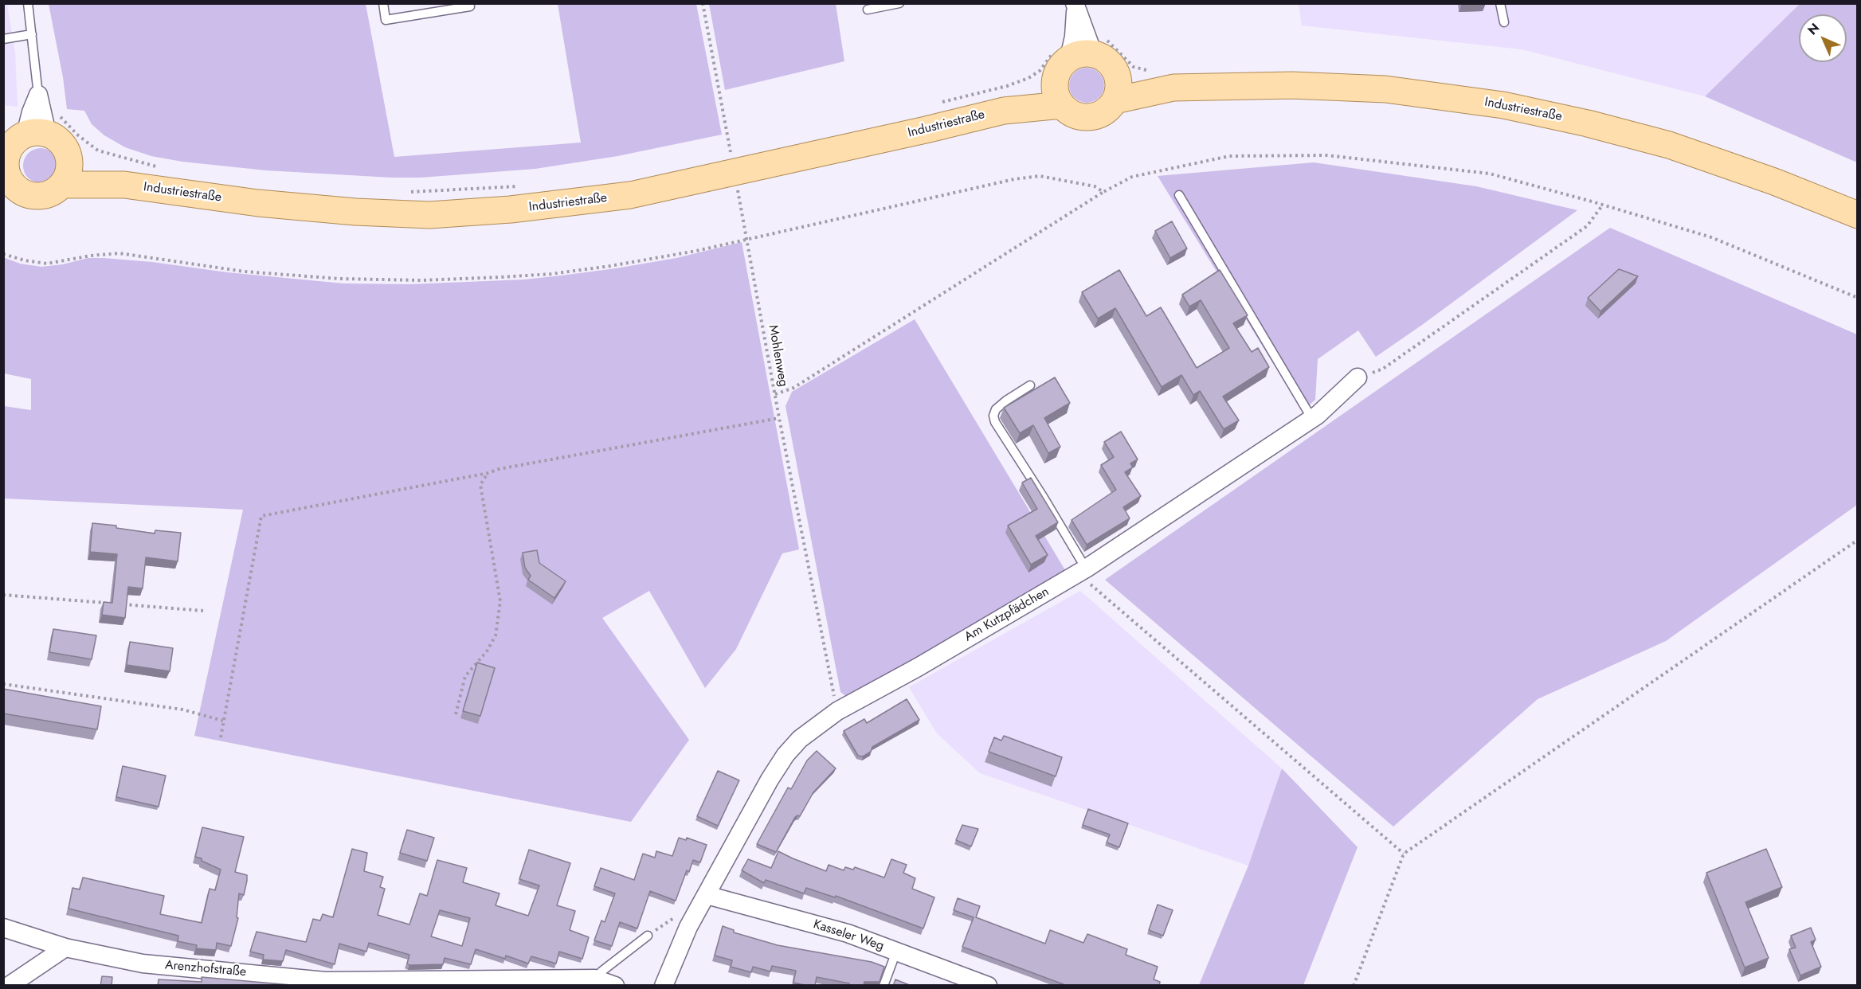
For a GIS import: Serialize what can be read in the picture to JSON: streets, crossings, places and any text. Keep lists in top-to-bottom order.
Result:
{
  "streets": {
    "main road": ["Industriestraße"],
    "street": ["Am Kutzpfädchen", "Kasseler Weg", "Arenzhofstraße"],
    "path": ["Mohlenweg"]
  },
  "crossings": [
    ["Industriestraße", "Mohlenweg"],
    ["Mohlenweg", "Am Kutzpfädchen"],
    ["Am Kutzpfädchen", "Kasseler Weg"]
  ],
  "north": "top left"
}
